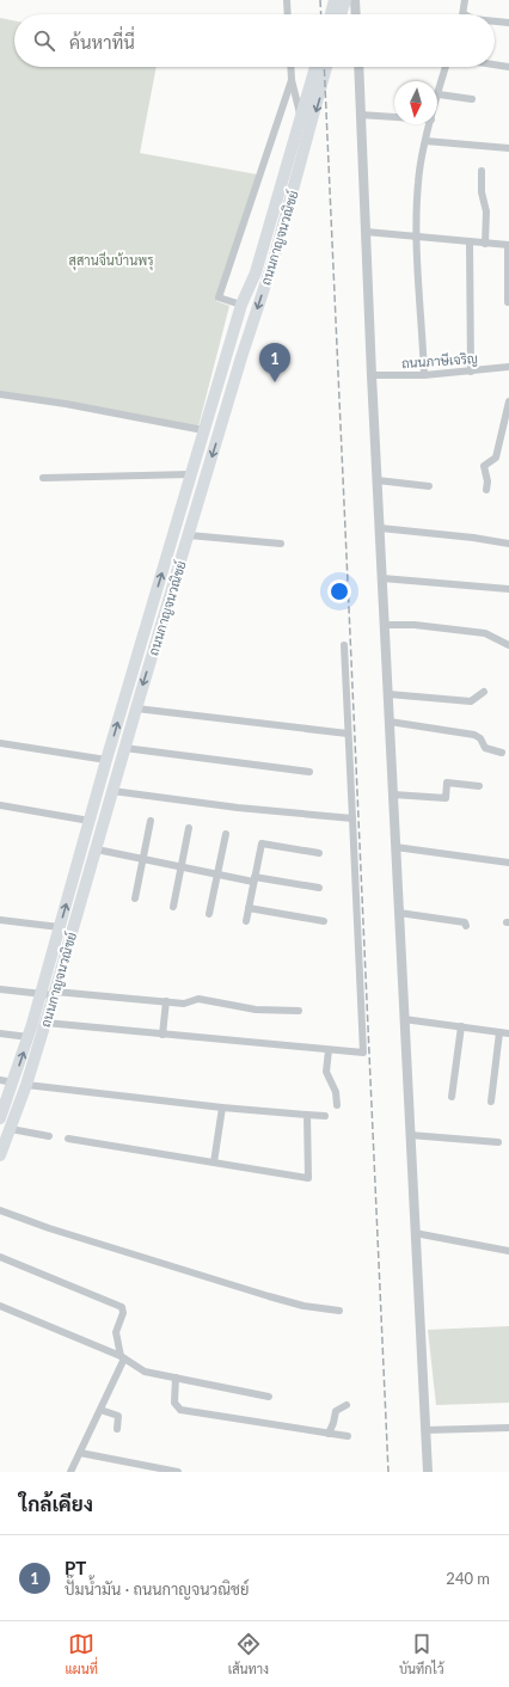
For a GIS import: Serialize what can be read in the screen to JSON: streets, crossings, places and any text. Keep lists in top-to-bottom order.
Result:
{
  "streets": {
    "highway": ["ถนนกาญจนวณิชย์"],
    "street": ["ถนนภาษีเจริญ"]
  },
  "parks": ["สุสานจีนบ้านพรุ"],
  "north": "bottom",
  "page": {
    "search": "ค้นหาที่นี่",
    "pins": "1",
    "heading": "ใกล้เคียง",
    "list": [
      {
        "mark": "1",
        "name": "PT",
        "note": "ปั๊มน้ำมัน · ถนนกาญจนวณิชย์",
        "value": "240 m"
      }
    ],
    "nav": ["แผนที่", "เส้นทาง", "บันทึกไว้"]
  }
}
